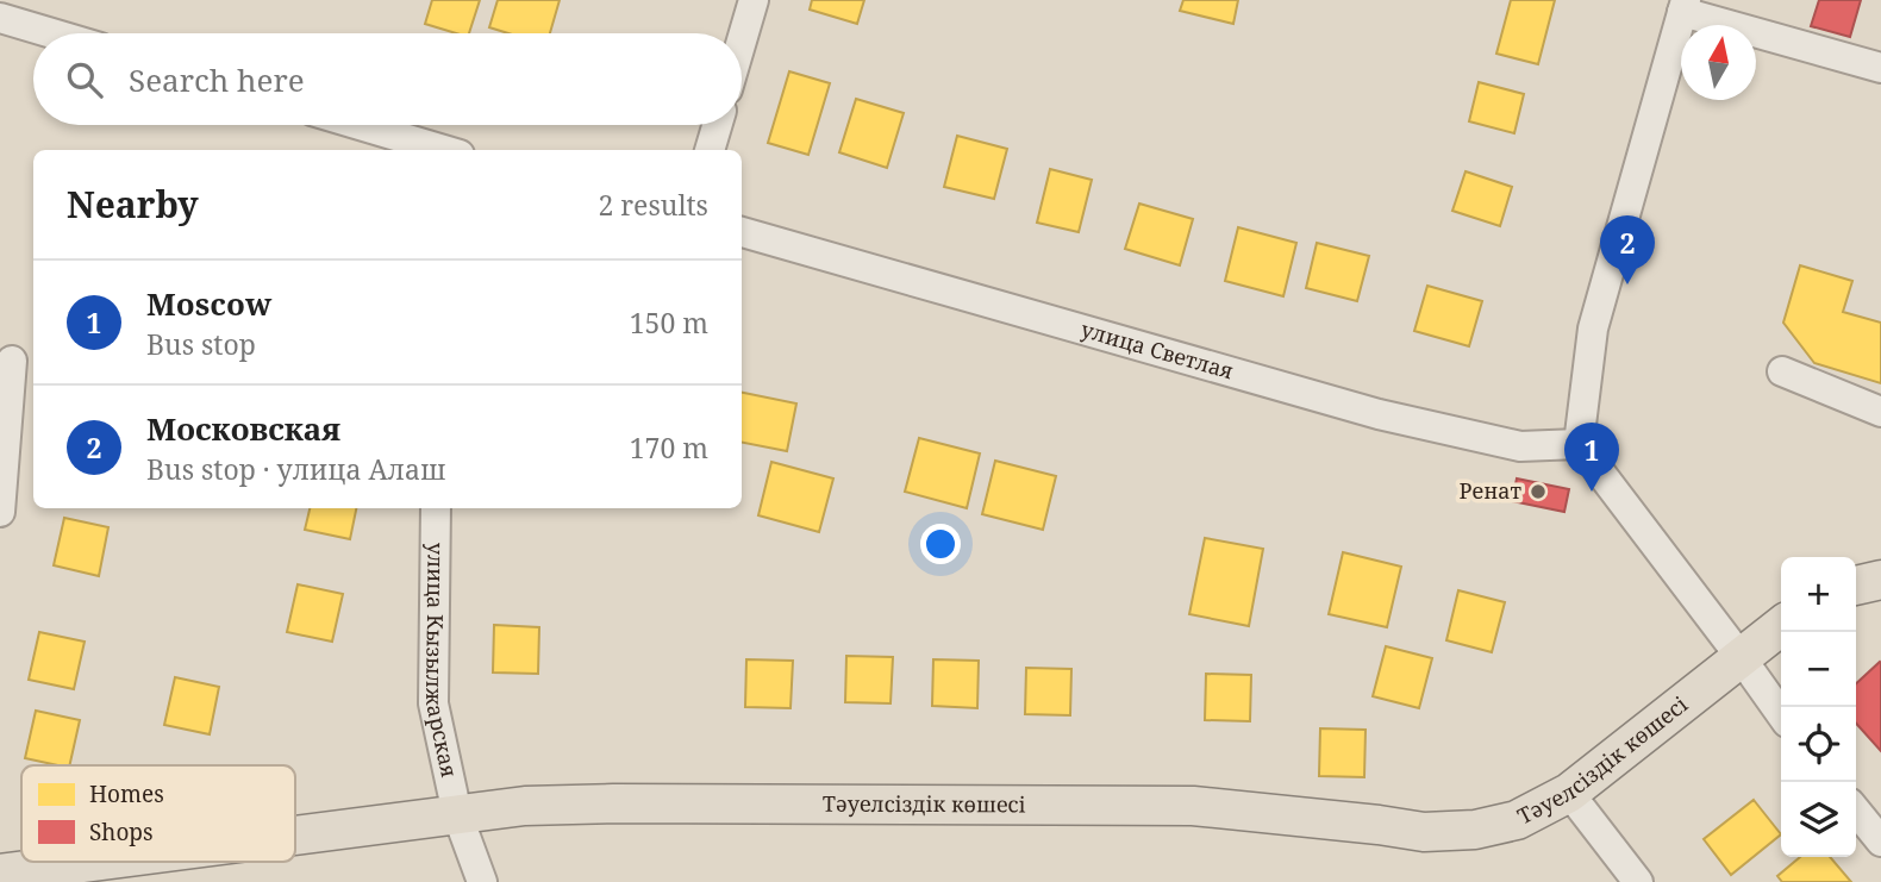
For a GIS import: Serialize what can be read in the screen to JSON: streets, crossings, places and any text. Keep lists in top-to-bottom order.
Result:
{
  "streets": {
    "main road": ["Тәуелсіздік көшесі"],
    "street": ["улица Светлая", "улица Кызылжарская"]
  },
  "crossings": [
    ["улица Кызылжарская", "Тәуелсіздік көшесі"]
  ],
  "places": ["Ренат"],
  "legend": ["Homes", "Shops"],
  "north": "top",
  "page": {
    "search": "Search here",
    "heading": ["Nearby", "2 results"],
    "pins": ["2", "1"],
    "list": [
      {
        "mark": "1",
        "name": "Moscow",
        "note": "Bus stop",
        "value": "150 m"
      },
      {
        "mark": "2",
        "name": "Московская",
        "note": "Bus stop · улица Алаш",
        "value": "170 m"
      }
    ],
    "map_buttons": ["+", "−"]
  }
}
